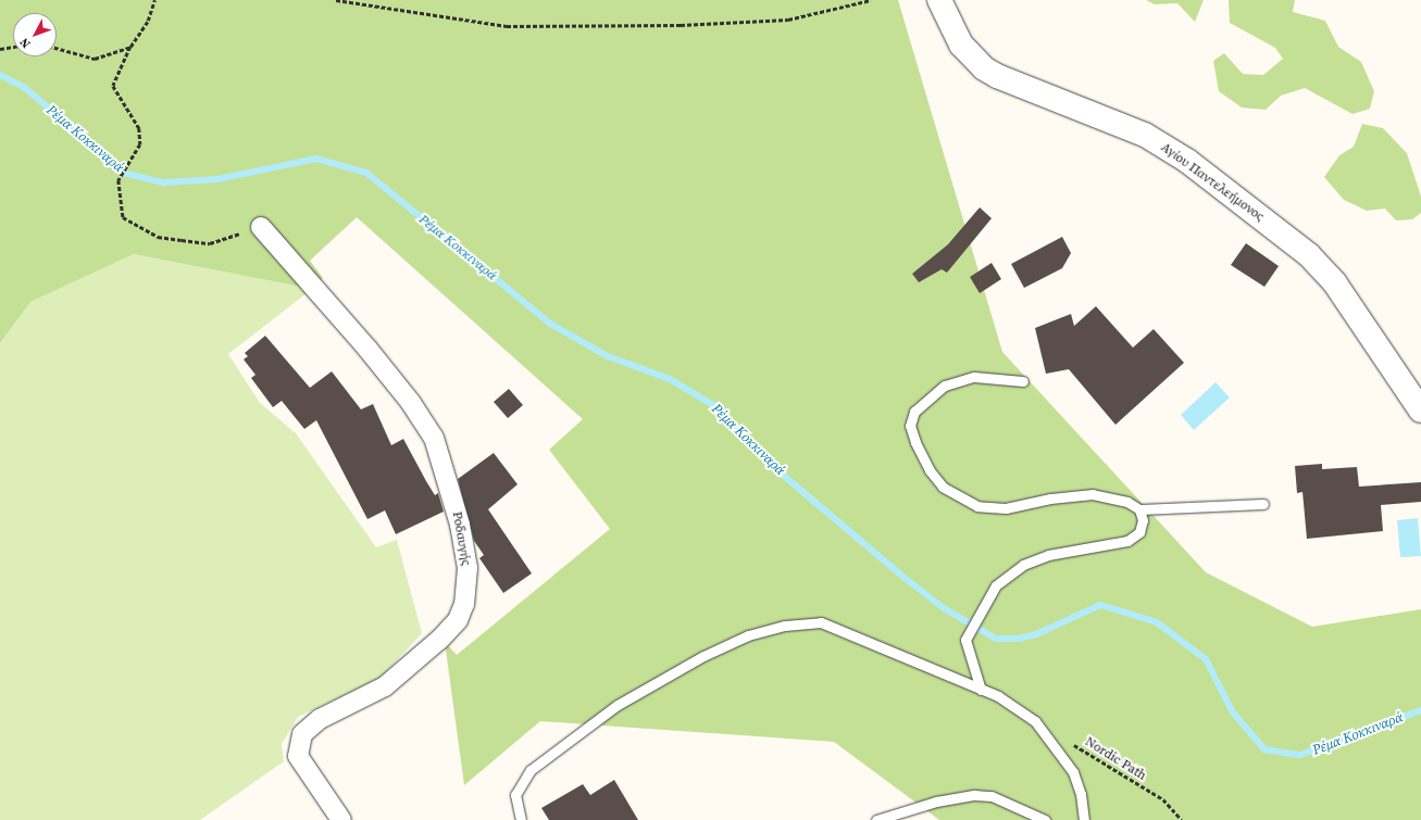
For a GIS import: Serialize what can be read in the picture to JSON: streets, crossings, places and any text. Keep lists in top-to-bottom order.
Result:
{
  "streets": {
    "street": ["Αγίου Παντελεήμονος", "Ροδαυγής"],
    "path": ["Nordic Path"]
  },
  "water": ["Ρέμα Κοκκιναρά"],
  "north": "bottom left"
}
